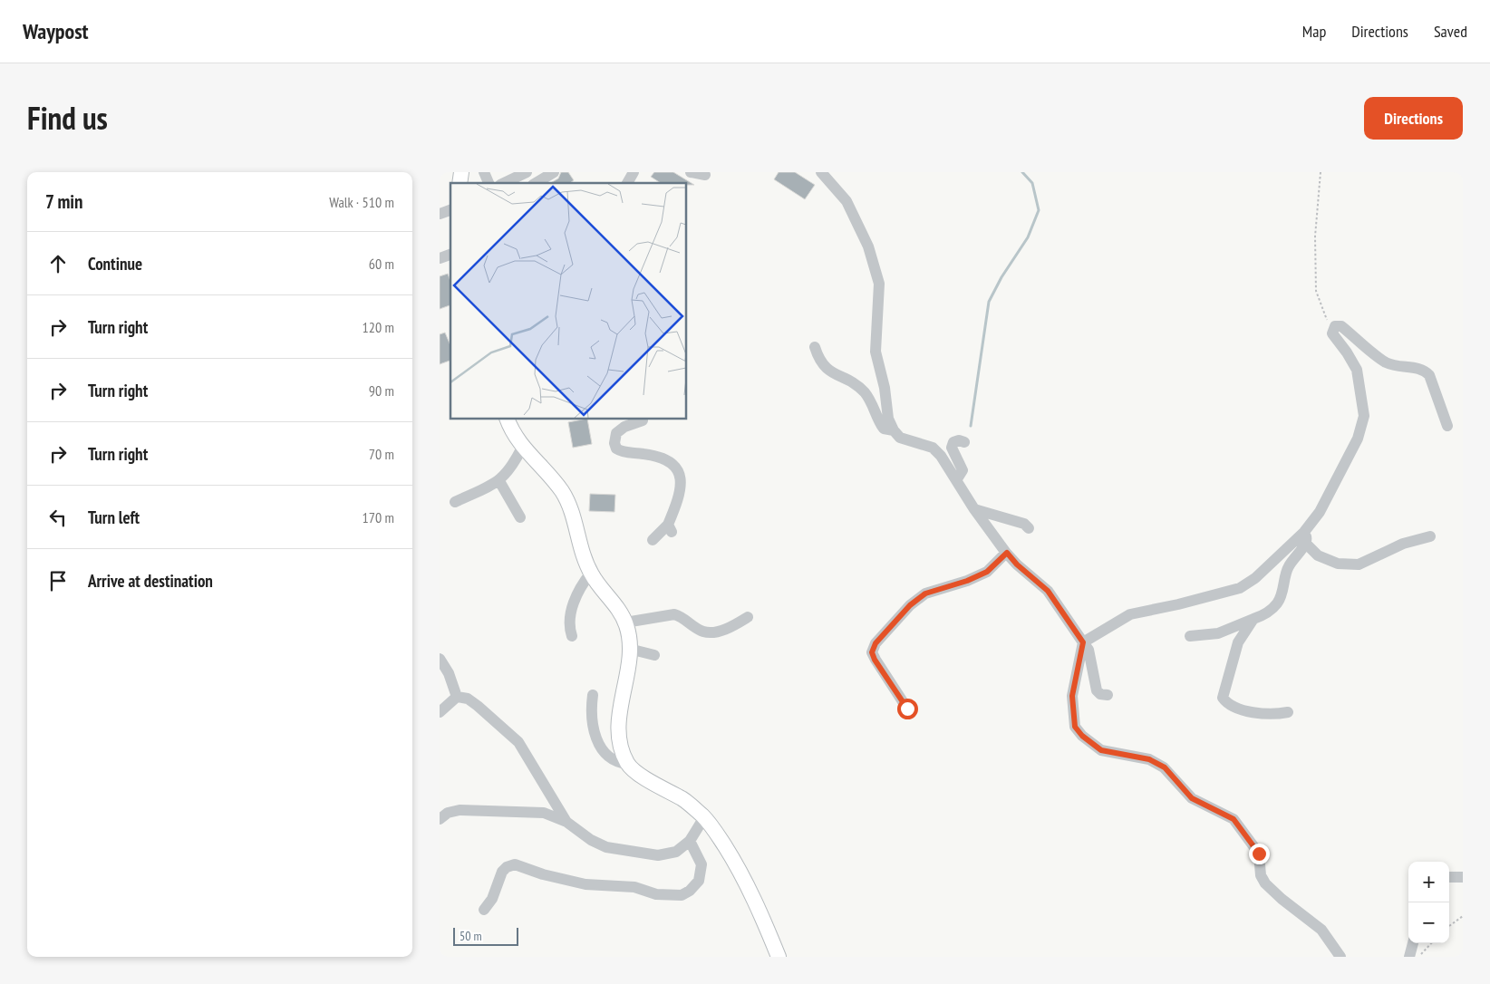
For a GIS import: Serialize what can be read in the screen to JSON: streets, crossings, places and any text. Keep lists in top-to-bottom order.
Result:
{
  "scale_bar": "50 m",
  "page": {
    "header": "Waypost",
    "nav": ["Map", "Directions", "Saved"],
    "title": "Find us",
    "buttons": "Directions",
    "heading": ["7 min", "Walk · 510 m"],
    "list": [
      ["Continue", "60 m"],
      ["Turn right", "120 m"],
      ["Turn right", "90 m"],
      ["Turn right", "70 m"],
      ["Turn left", "170 m"],
      "Arrive at destination"
    ],
    "map_buttons": ["+", "−"],
    "scale": "50 m"
  }
}
